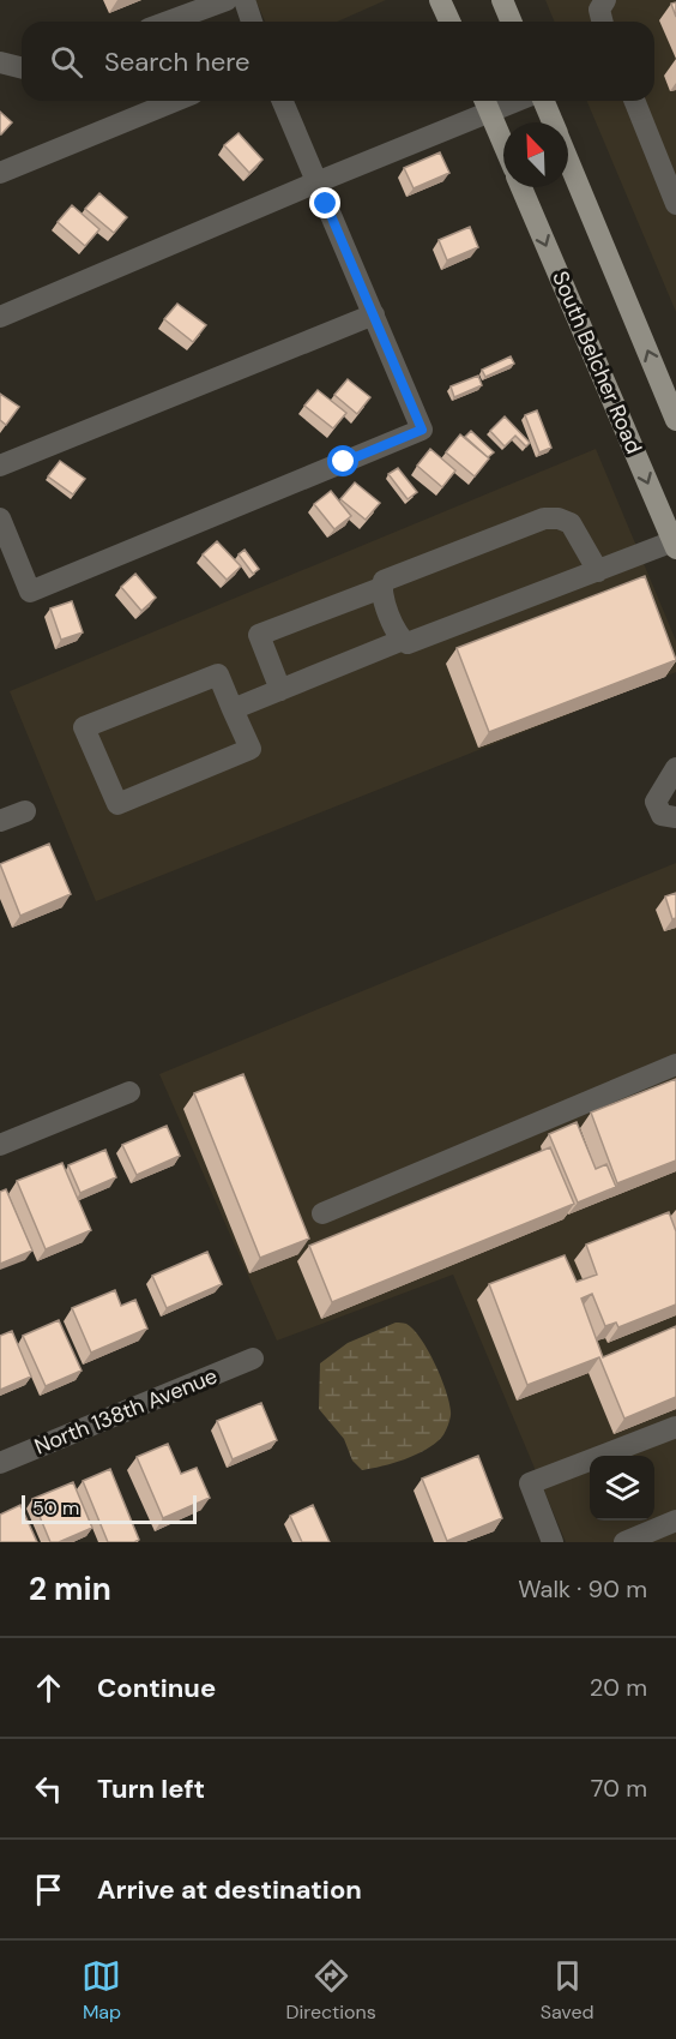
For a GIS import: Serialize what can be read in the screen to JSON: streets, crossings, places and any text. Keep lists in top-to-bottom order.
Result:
{
  "streets": {
    "main road": ["South Belcher Road"],
    "street": ["North 138th Avenue"]
  },
  "scale_bar": "50 m",
  "north": "top left",
  "page": {
    "search": "Search here",
    "scale": "50 m",
    "heading": ["2 min", "Walk · 90 m"],
    "list": [
      ["Continue", "20 m"],
      ["Turn left", "70 m"],
      "Arrive at destination"
    ],
    "nav": ["Map", "Directions", "Saved"]
  }
}
